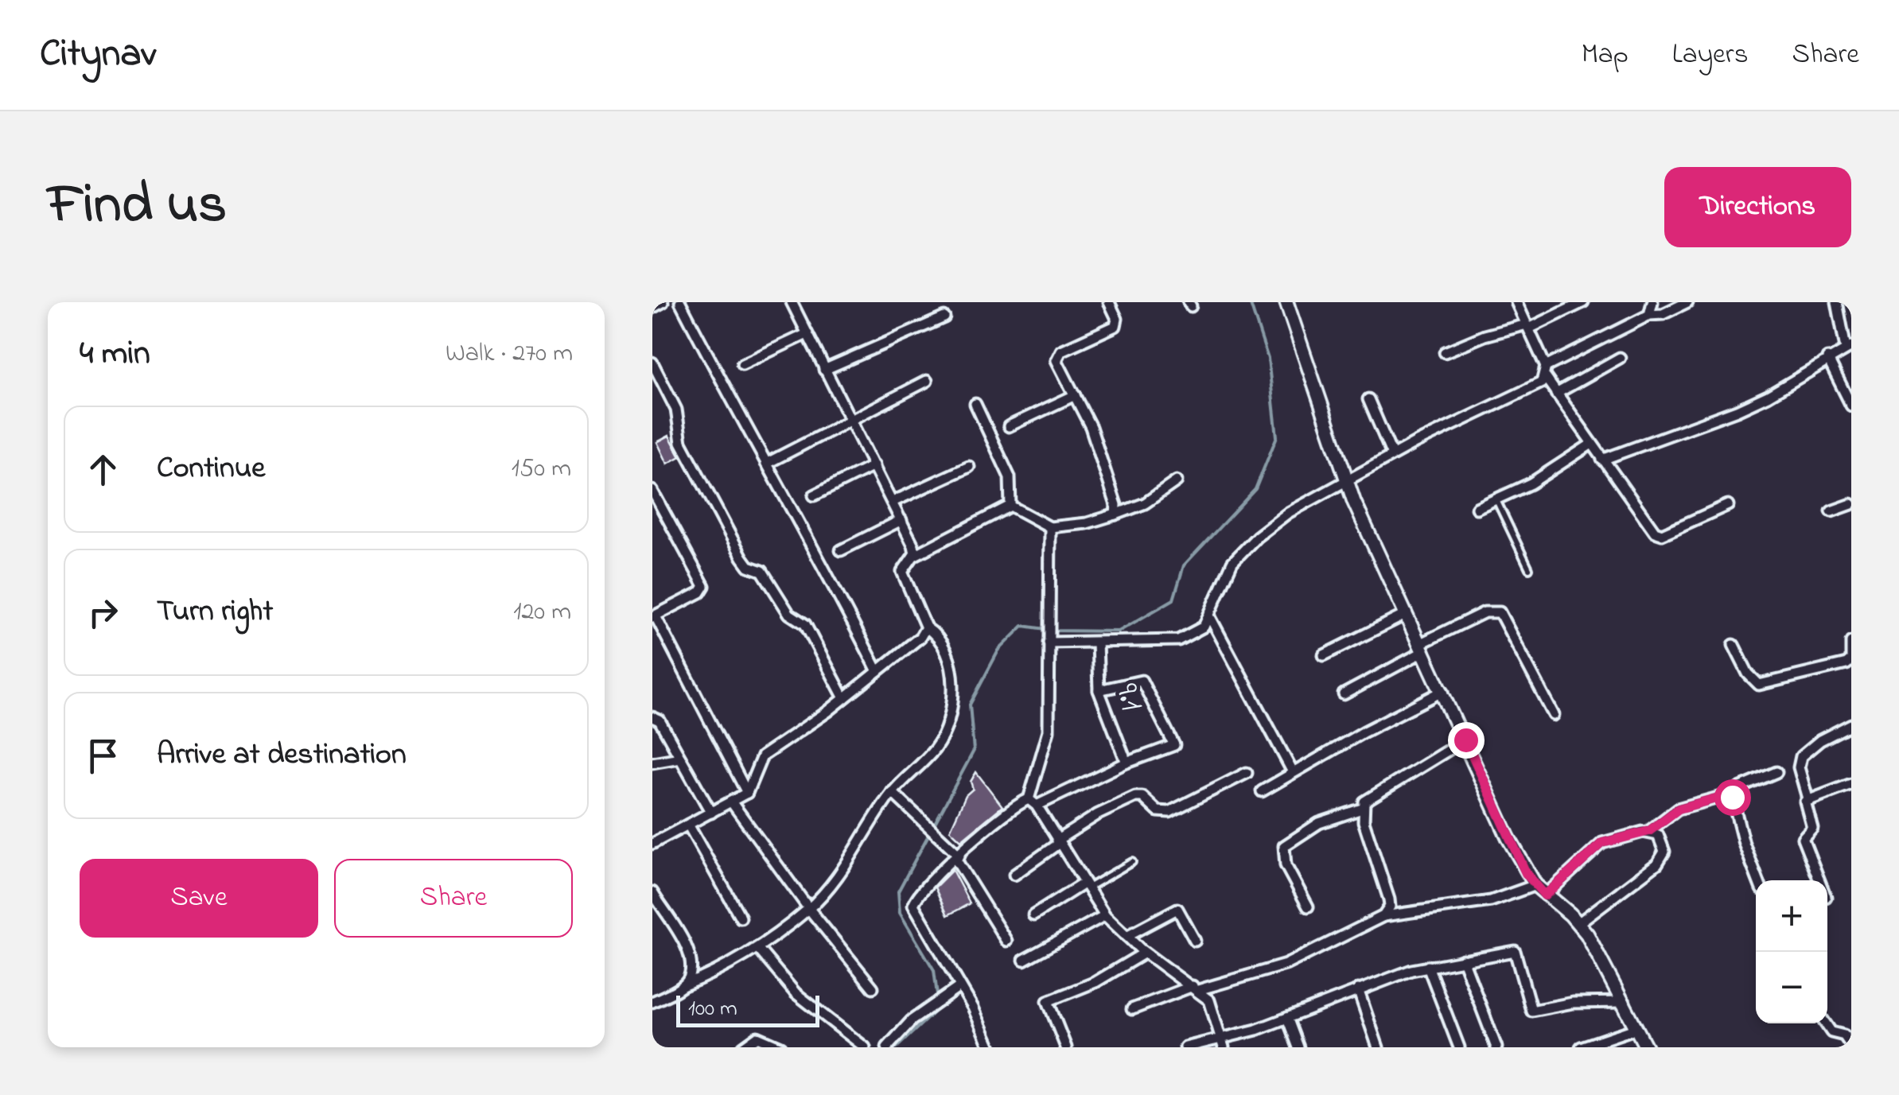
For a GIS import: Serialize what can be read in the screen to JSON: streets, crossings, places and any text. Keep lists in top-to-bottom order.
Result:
{
  "streets": {
    "street": ["9.1"]
  },
  "scale_bar": "100 m",
  "page": {
    "header": "Citynav",
    "nav": ["Map", "Layers", "Share"],
    "title": "Find us",
    "buttons": [
      "Directions",
      ["Save", "Share"]
    ],
    "heading": ["4 min", "Walk · 270 m"],
    "list": [
      ["Continue", "150 m"],
      ["Turn right", "120 m"],
      "Arrive at destination"
    ],
    "map_buttons": ["+", "−"],
    "scale": "100 m"
  }
}
